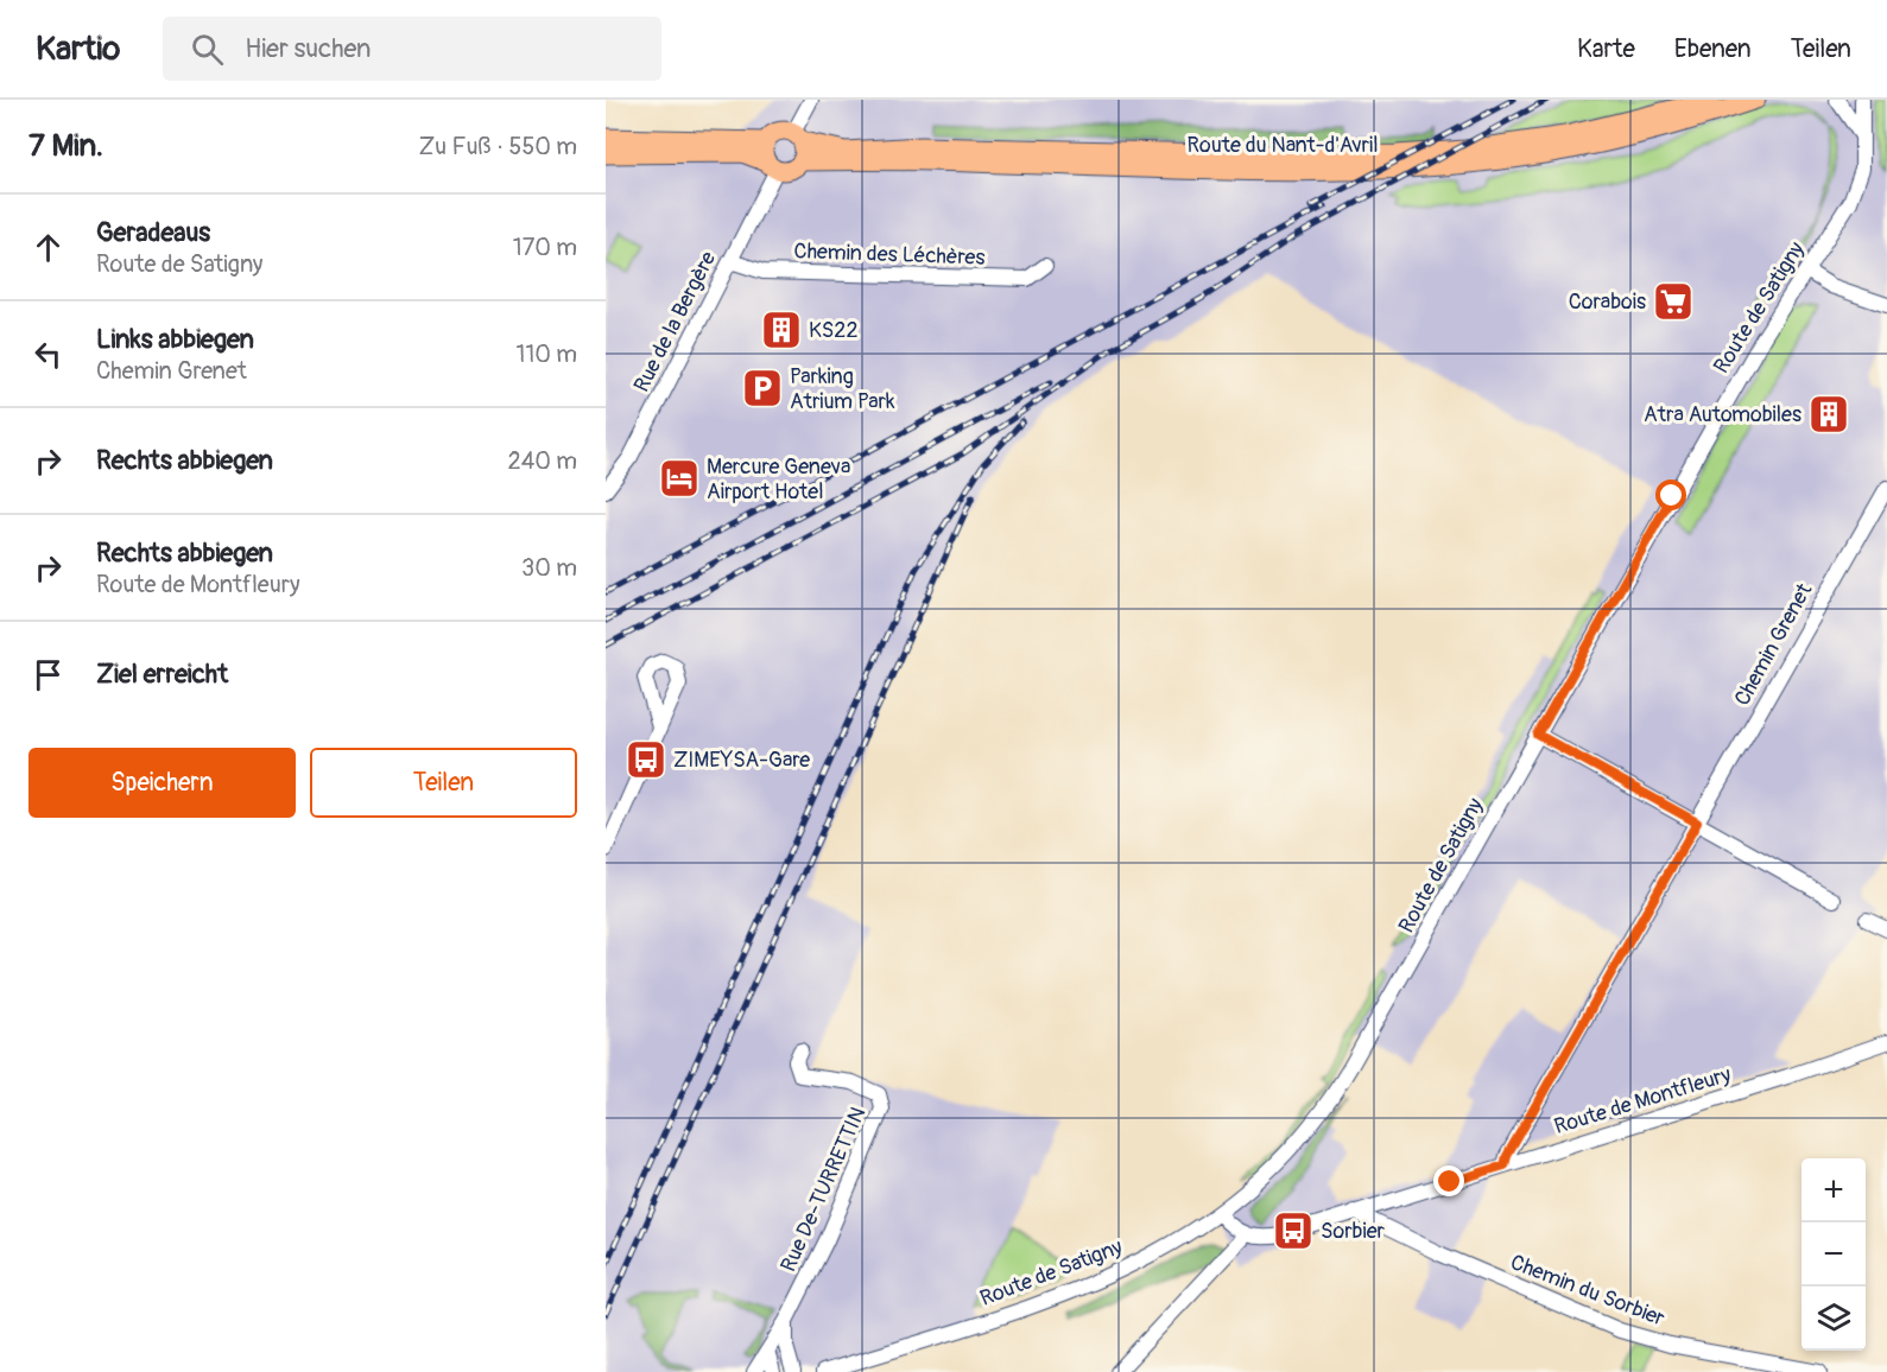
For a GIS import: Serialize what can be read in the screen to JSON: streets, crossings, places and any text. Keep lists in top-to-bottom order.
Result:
{
  "streets": {
    "main road": ["Route du Nant-d'Avril"],
    "street": [
      "Chemin des Léchères",
      "Route de Satigny",
      "Rue de la Bergère",
      "Chemin Grenet",
      "Route de Montfleury",
      "Rue De-TURRETTIN",
      "Chemin du Sorbier"
    ]
  },
  "crossings": [
    ["Route du Nant-d'Avril", "Rue de la Bergère"],
    ["Chemin des Léchères", "Rue de la Bergère"],
    ["Chemin Grenet", "Route de Montfleury"],
    ["Route de Montfleury", "Chemin du Sorbier"]
  ],
  "places": {
    "supermarket": ["Corabois"],
    "building": ["KS22", "Atra Automobiles"],
    "parking": ["Parking Atrium Park"],
    "hotel": ["Mercure Geneva Airport Hotel"],
    "bus stop": ["ZIMEYSA-Gare", "Sorbier"]
  },
  "page": {
    "header": "Kartio",
    "search": "Hier suchen",
    "nav": ["Karte", "Ebenen", "Teilen"],
    "heading": ["7 Min.", "Zu Fuß · 550 m"],
    "list": [
      ["Geradeaus", "Route de Satigny", "170 m"],
      ["Links abbiegen", "Chemin Grenet", "110 m"],
      ["Rechts abbiegen", "240 m"],
      ["Rechts abbiegen", "Route de Montfleury", "30 m"],
      "Ziel erreicht"
    ],
    "buttons": ["Speichern", "Teilen"],
    "map_buttons": ["+", "−"]
  }
}
